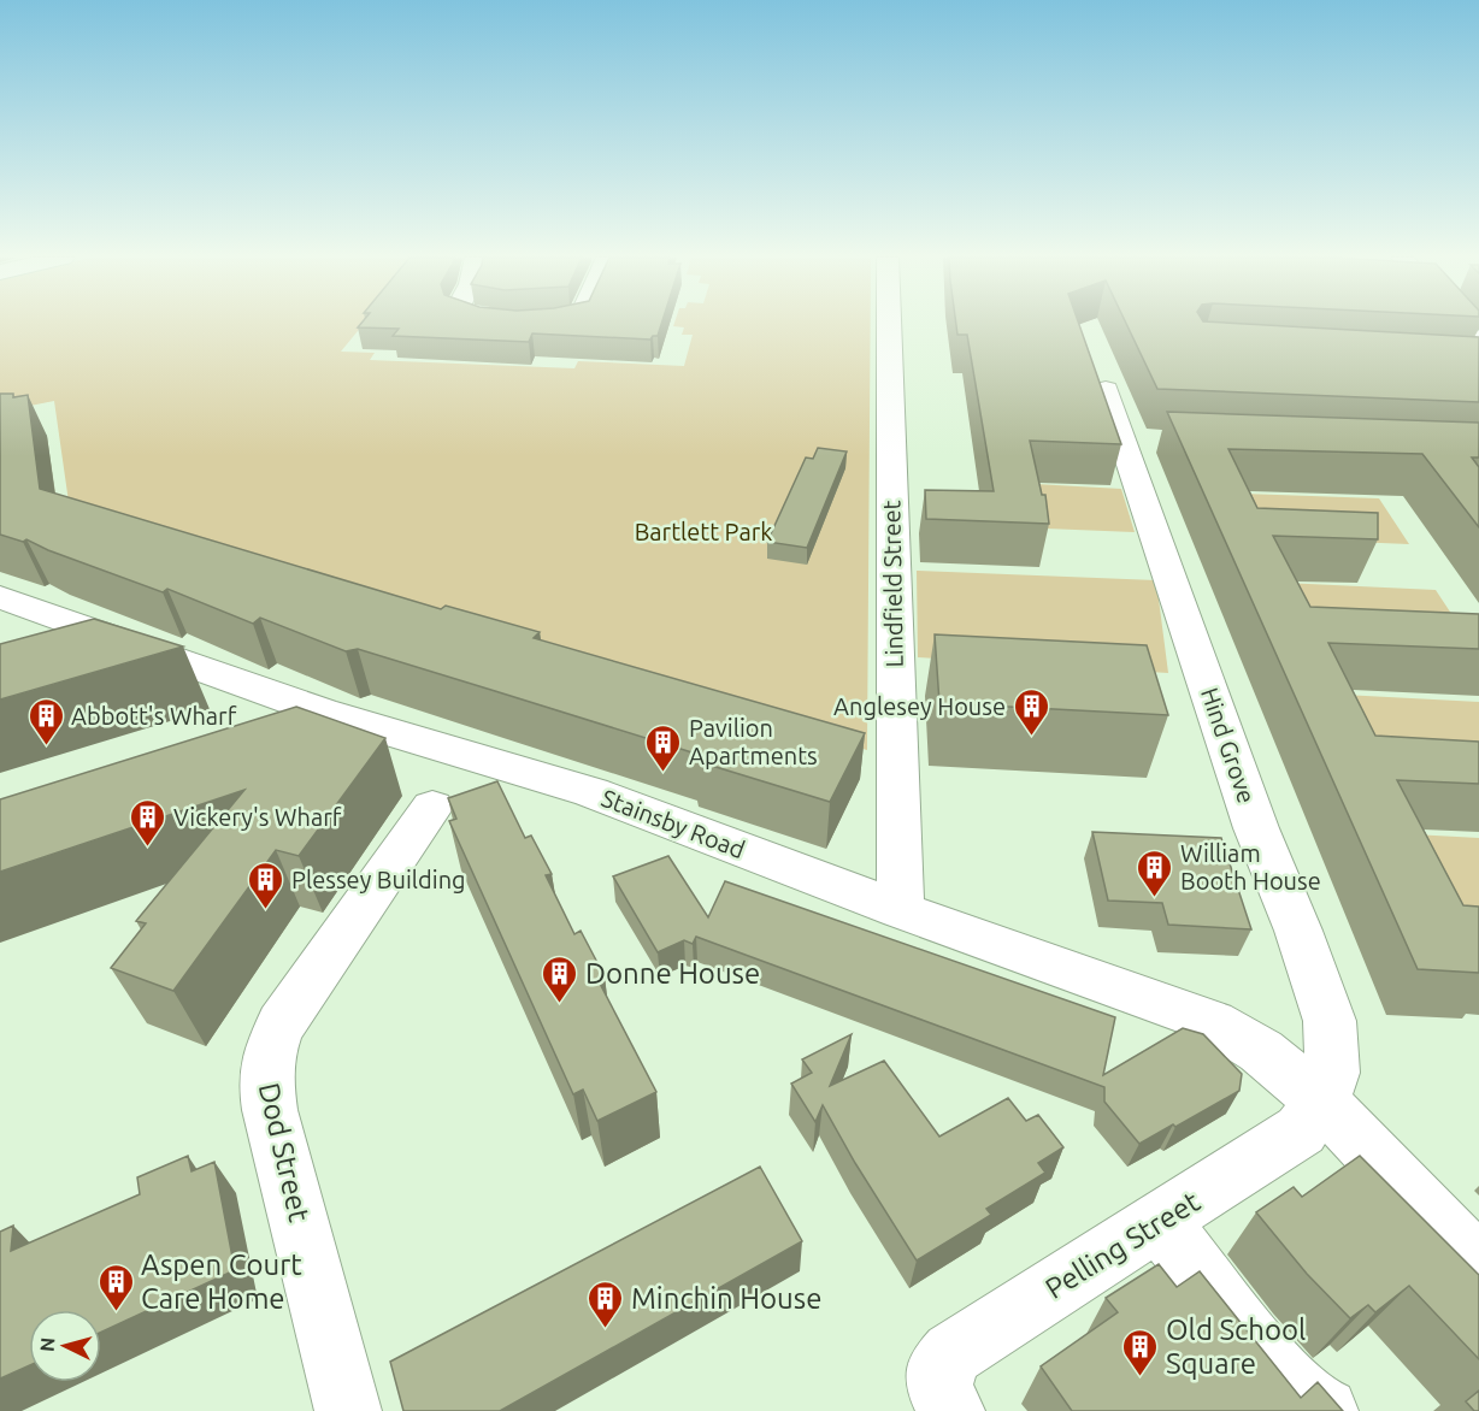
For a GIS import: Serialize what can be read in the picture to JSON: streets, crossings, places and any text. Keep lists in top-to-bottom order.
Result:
{
  "streets": {
    "street": [
      "Lindfield Street",
      "Hind Grove",
      "Stainsby Road",
      "Dod Street",
      "Pelling Street"
    ]
  },
  "crossings": [
    ["Lindfield Street", "Stainsby Road"],
    ["Hind Grove", "Stainsby Road"],
    ["Hind Grove", "Pelling Street"],
    ["Stainsby Road", "Pelling Street"]
  ],
  "parks": ["Bartlett Park"],
  "places": {
    "building": [
      "Anglesey House",
      "Abbott's Wharf",
      "Pavilion Apartments",
      "Vickery's Wharf",
      "William Booth House",
      "Plessey Building",
      "Donne House",
      "Aspen Court Care Home",
      "Minchin House",
      "Old School Square"
    ]
  },
  "north": "left"
}
